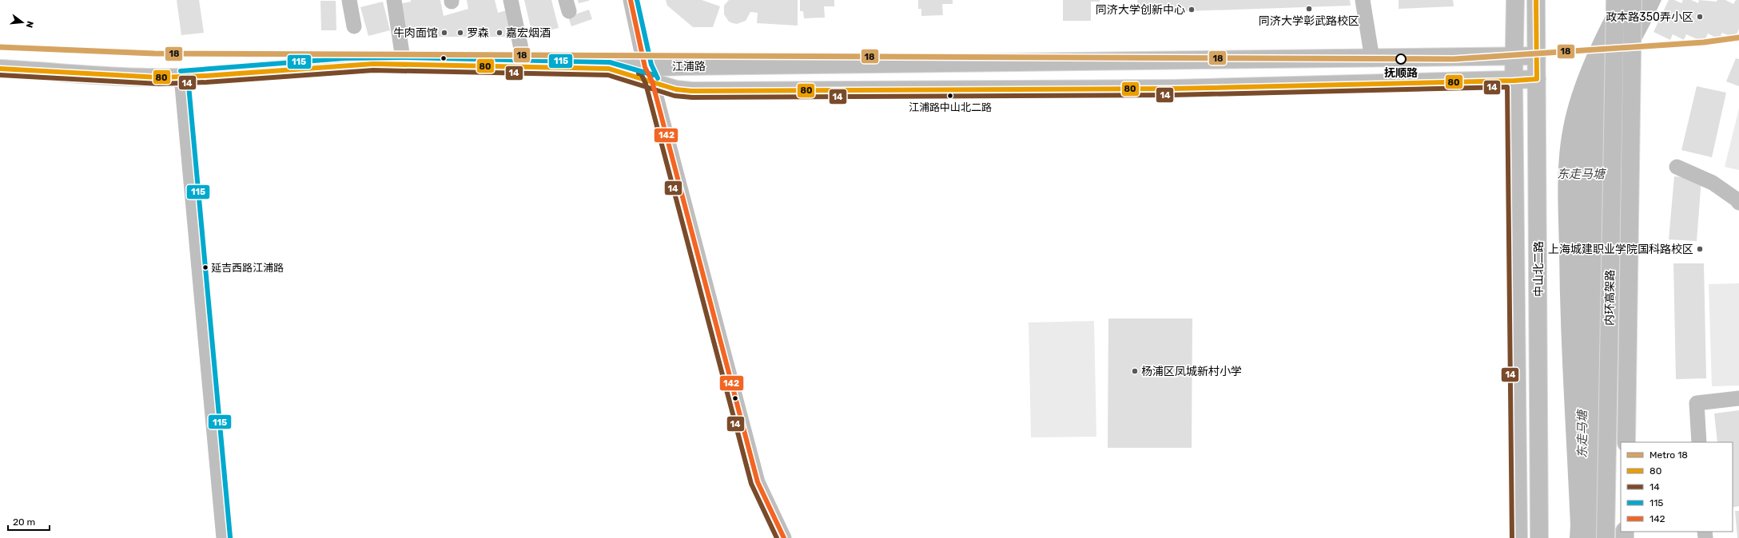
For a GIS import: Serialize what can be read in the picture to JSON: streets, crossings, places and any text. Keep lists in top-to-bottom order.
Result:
{
  "streets": {
    "main road": ["江浦路", "中山北二路", "内环高架路"]
  },
  "crossings": [
    ["江浦路", "中山北二路"]
  ],
  "water": ["东走马塘"],
  "places": [
    "同济大学彰武路校区",
    "同济大学创新中心",
    "政本路350弄小区",
    "牛肉面馆",
    "罗森",
    "嘉宏烟酒",
    "抚顺路",
    "江浦路中山北二路",
    "上海城建职业学院国科路校区",
    "延吉西路江浦路",
    "杨浦区凤城新村小学"
  ],
  "lines": [
    "transit line 80",
    "transit line 115",
    "transit line 142",
    "metro line 18",
    "transit line 14"
  ],
  "legend": [
    "Metro 18",
    "80",
    "14",
    "115",
    "142"
  ],
  "scale_bar": "20 m",
  "north": "right"
}
